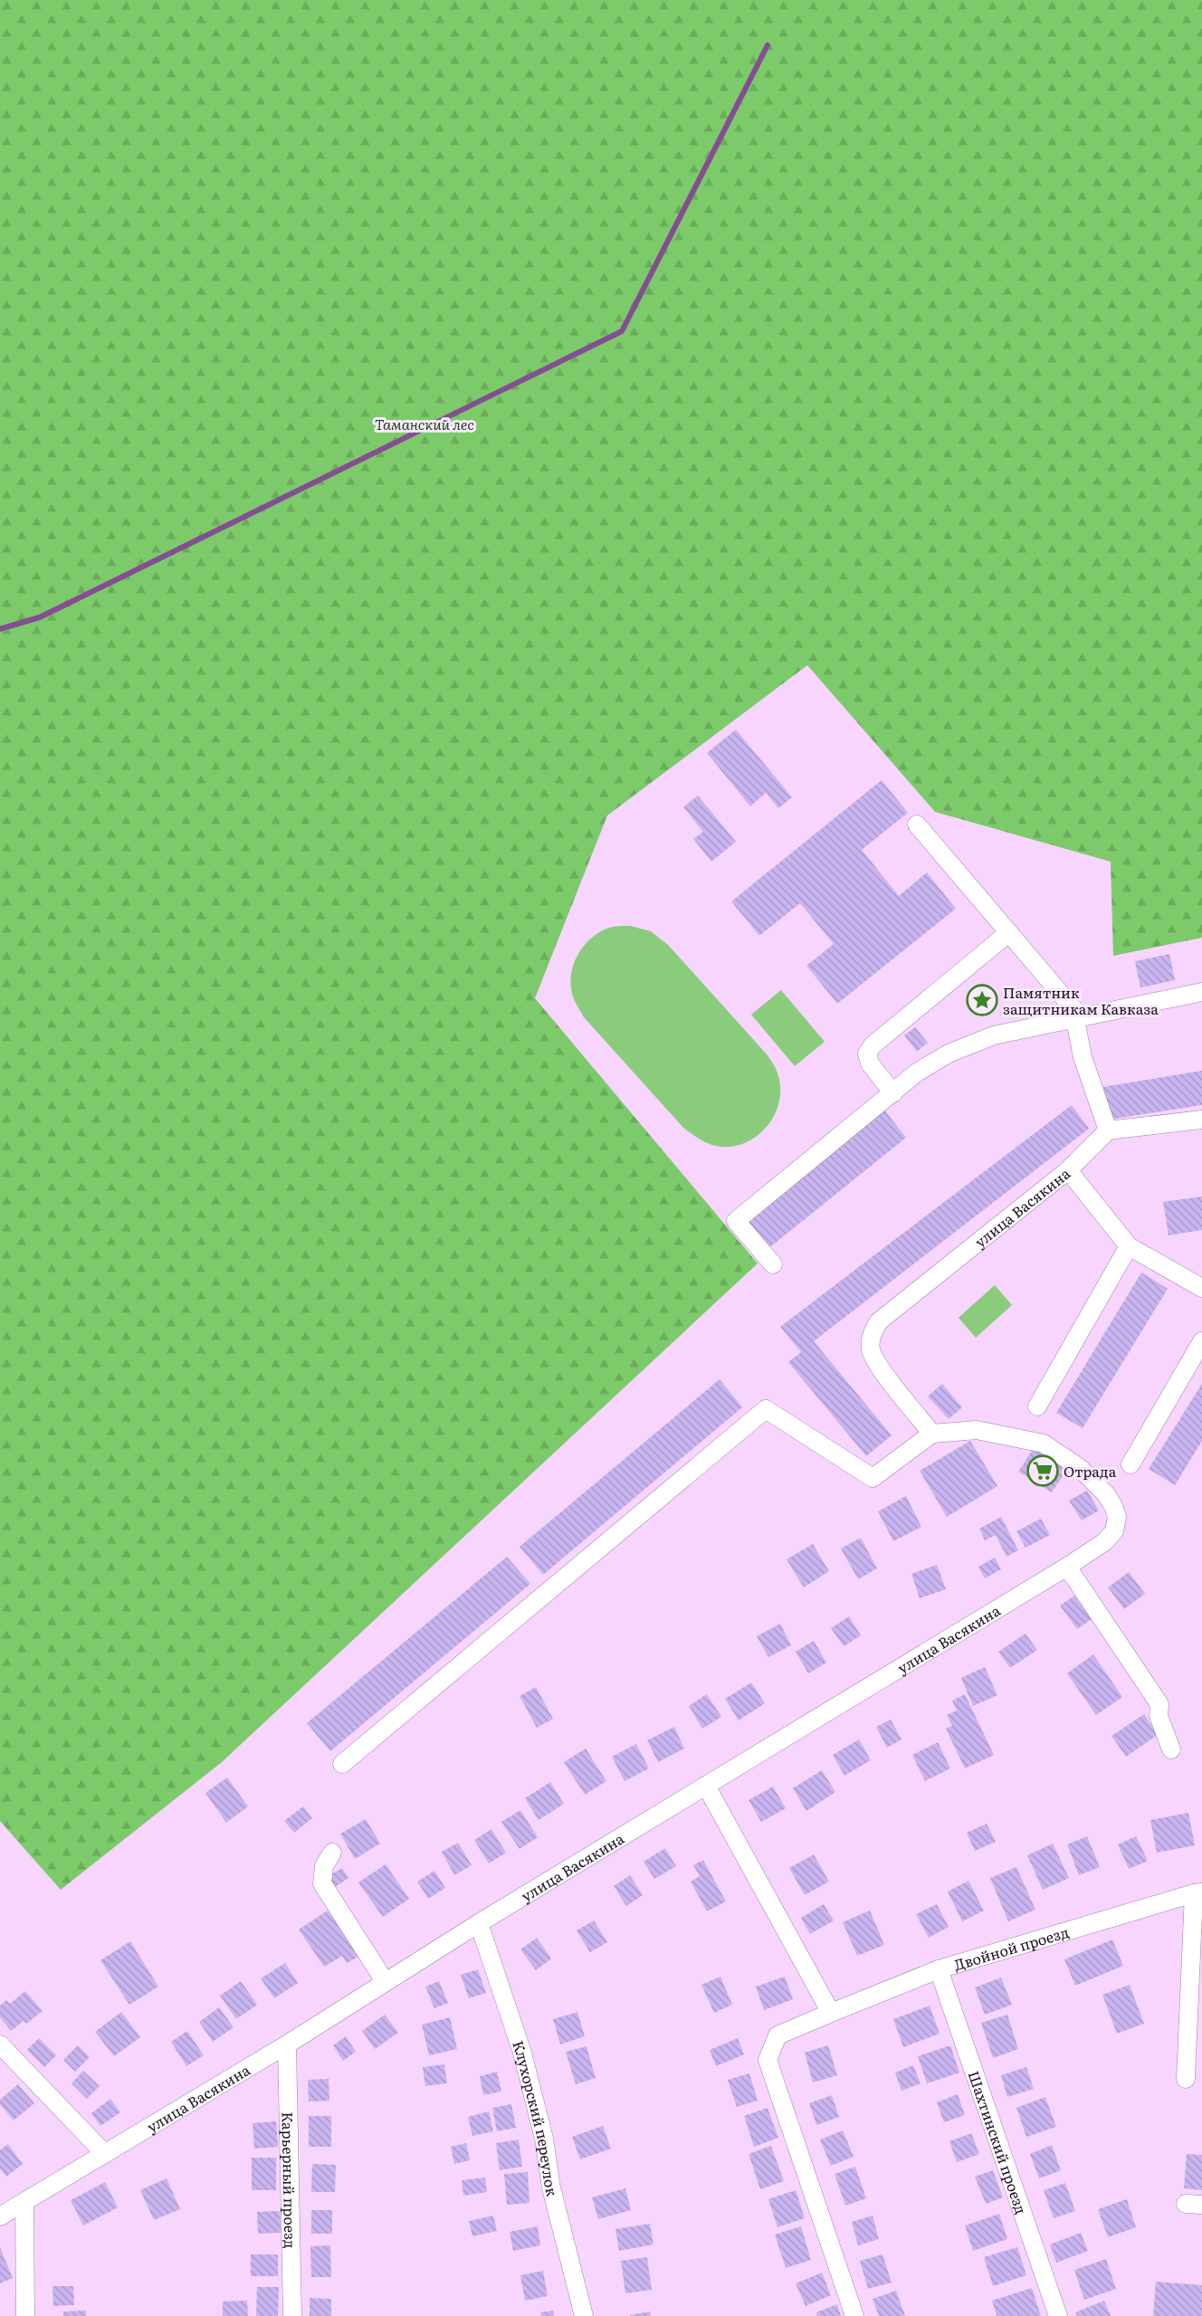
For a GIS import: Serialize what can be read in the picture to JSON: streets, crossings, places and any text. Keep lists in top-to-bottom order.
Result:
{
  "streets": {
    "street": [
      "улица Васякина",
      "Двойной проезд",
      "Клухорский переулок",
      "Шахтинский проезд",
      "Карьерный проезд"
    ]
  },
  "crossings": [
    ["улица Васякина", "Клухорский переулок"],
    ["улица Васякина", "Карьерный проезд"],
    ["Двойной проезд", "Шахтинский проезд"]
  ],
  "parks": ["Таманский лес"],
  "places": {
    "place": ["Памятник защитникам Кавказа"],
    "supermarket": ["Отрада"]
  }
}
